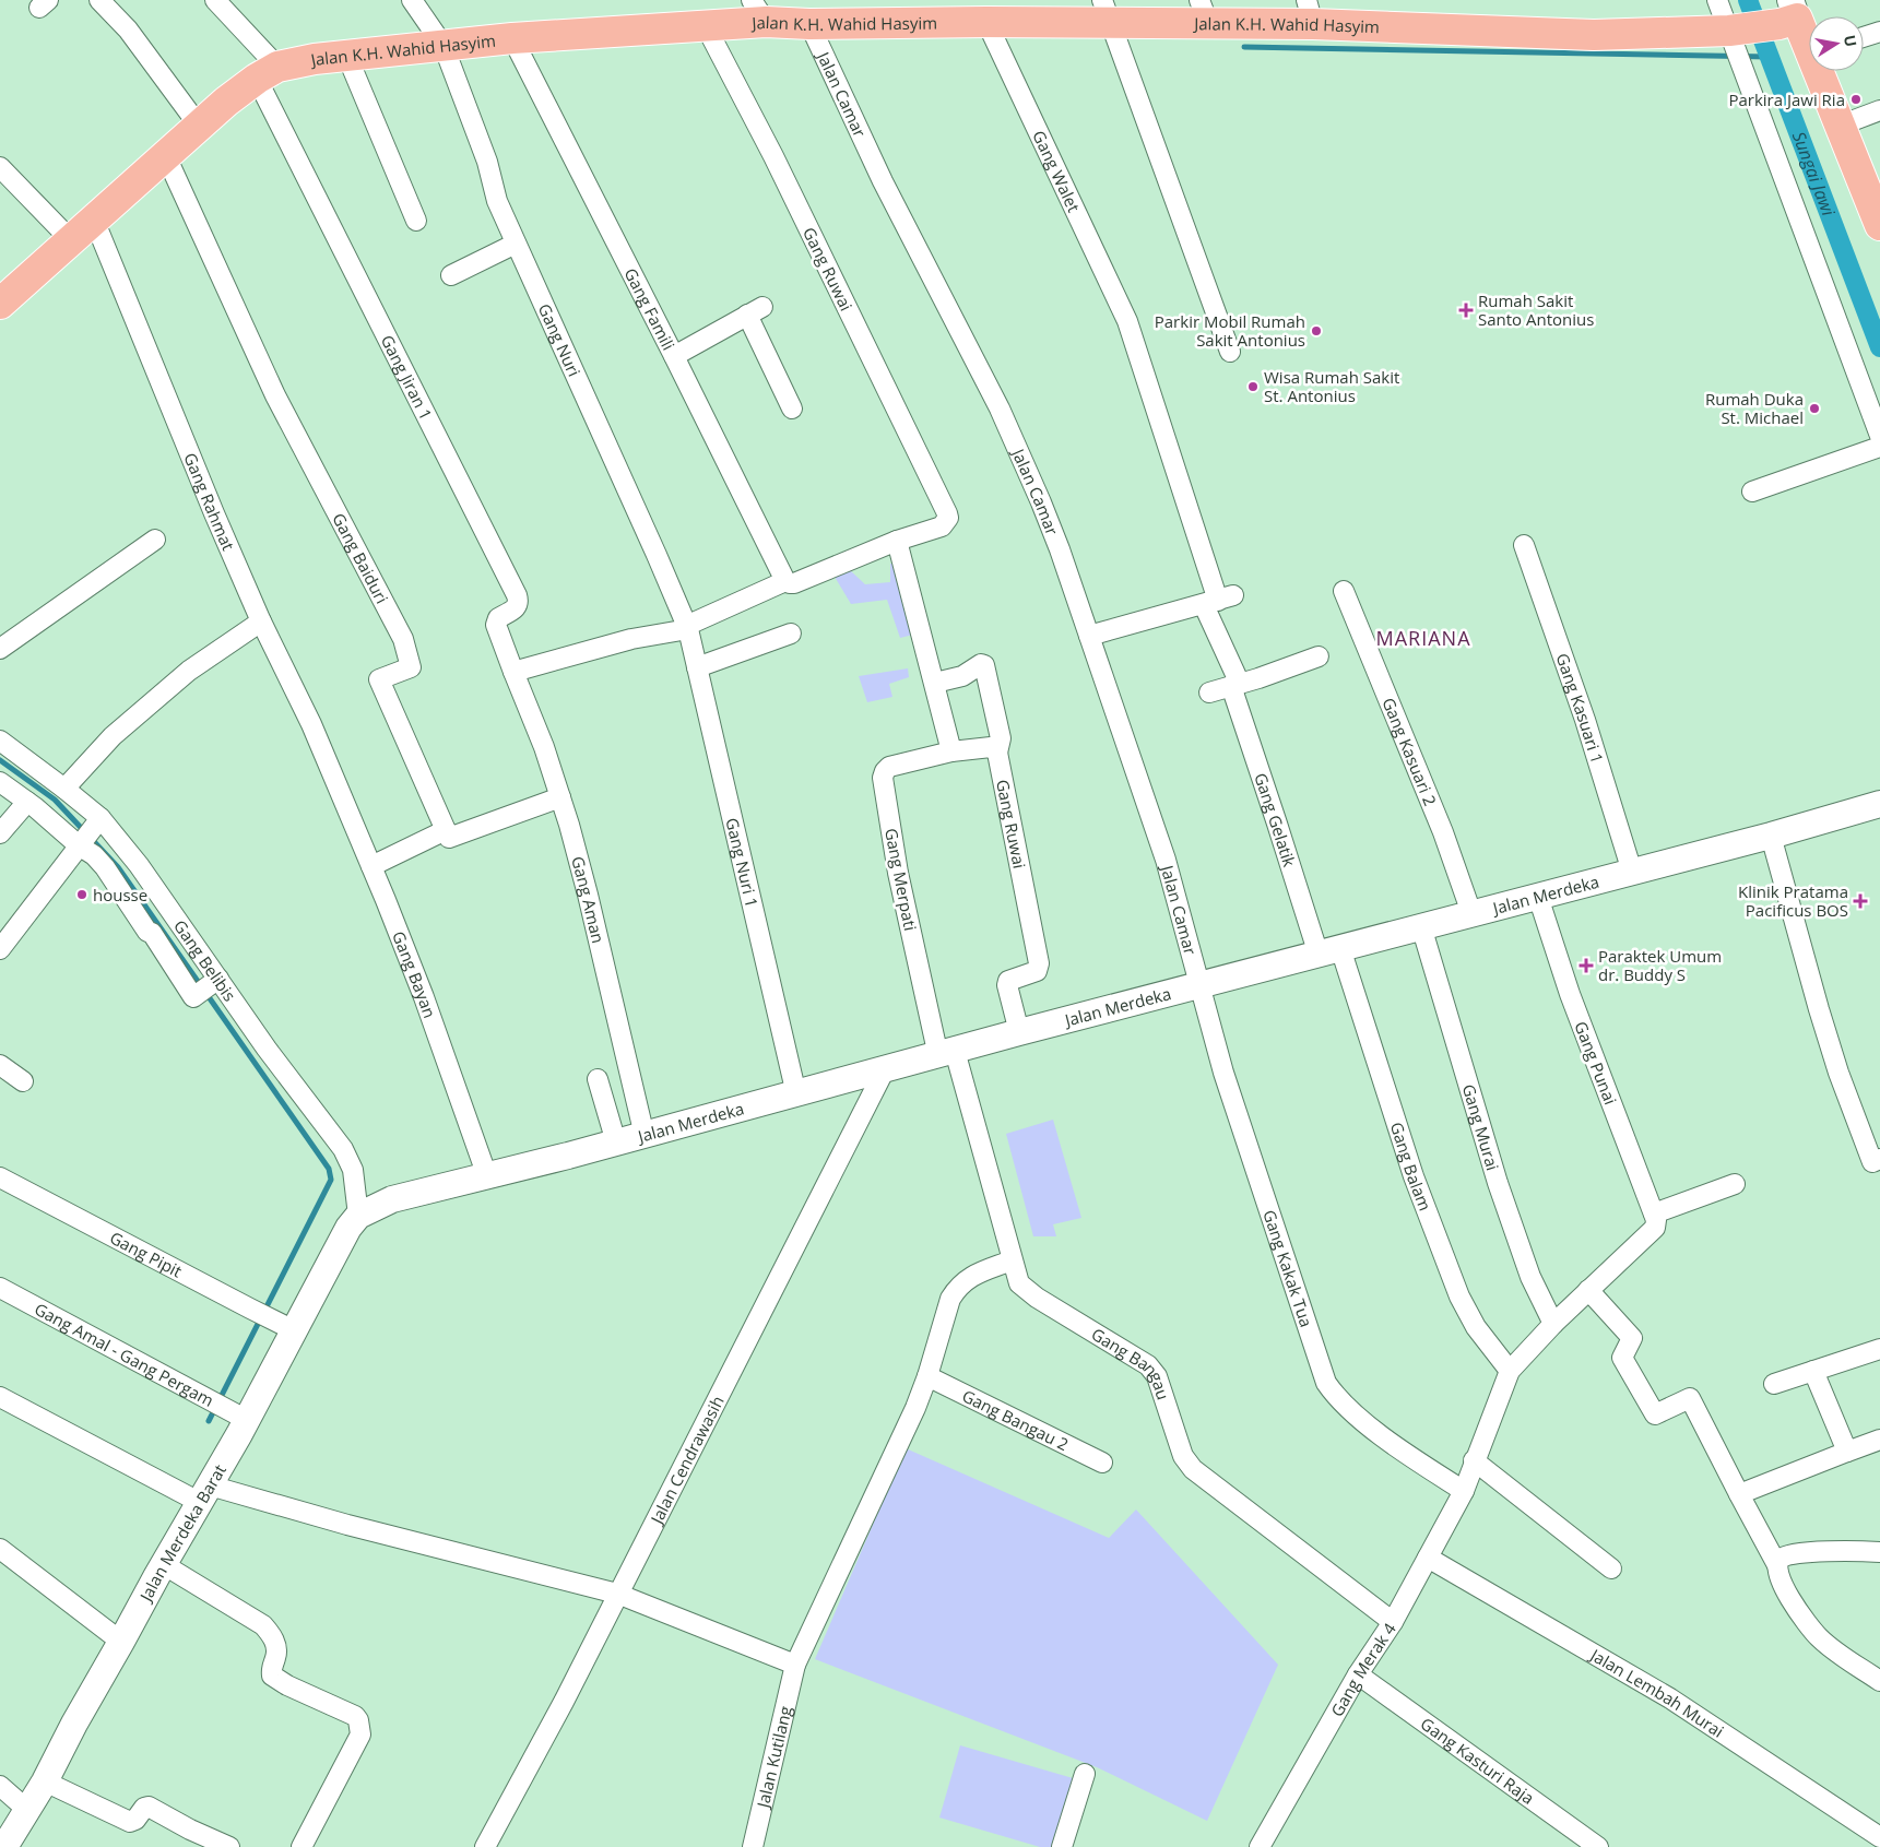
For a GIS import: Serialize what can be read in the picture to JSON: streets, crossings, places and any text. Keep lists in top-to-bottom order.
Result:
{
  "streets": {
    "main road": ["Jalan K.H. Wahid Hasyim"],
    "street": [
      "Jalan Camar",
      "Gang Walet",
      "Gang Ruwai",
      "Gang Famili",
      "Gang Nuri",
      "Gang Jiran 1",
      "Gang Rahmat",
      "Gang Baiduri",
      "Gang Kasuari 1",
      "Gang Kasuari 2",
      "Gang Gelatik",
      "Gang Nuri 1",
      "Gang Merpati",
      "Jalan Merdeka",
      "Gang Aman",
      "Gang Belibis",
      "Gang Bayan",
      "Gang Punai",
      "Gang Murai",
      "Gang Balam",
      "Gang Pipit",
      "Gang Kakak Tua",
      "Gang Amal - Gang Pergam",
      "Gang Bangau",
      "Gang Bangau 2",
      "Jalan Cendrawasih",
      "Jalan Merdeka Barat",
      "Gang Merak 4",
      "Jalan Lembah Murai",
      "Jalan Kutilang",
      "Gang Kasturi Raja"
    ]
  },
  "crossings": [
    ["Jalan K.H. Wahid Hasyim", "Jalan Camar"],
    ["Jalan K.H. Wahid Hasyim", "Gang Walet"],
    ["Jalan K.H. Wahid Hasyim", "Gang Ruwai"],
    ["Jalan K.H. Wahid Hasyim", "Gang Famili"],
    ["Jalan K.H. Wahid Hasyim", "Gang Nuri"],
    ["Jalan K.H. Wahid Hasyim", "Gang Jiran 1"],
    ["Jalan K.H. Wahid Hasyim", "Gang Rahmat"],
    ["Jalan K.H. Wahid Hasyim", "Gang Baiduri"],
    ["Jalan Camar", "Jalan Merdeka"],
    ["Jalan Camar", "Gang Kakak Tua"],
    ["Gang Walet", "Gang Gelatik"],
    ["Gang Ruwai", "Jalan Merdeka"],
    ["Gang Nuri", "Gang Nuri 1"],
    ["Gang Jiran 1", "Gang Aman"],
    ["Gang Rahmat", "Gang Bayan"],
    ["Gang Kasuari 1", "Jalan Merdeka"],
    ["Gang Kasuari 2", "Jalan Merdeka"],
    ["Gang Gelatik", "Jalan Merdeka"],
    ["Gang Gelatik", "Gang Balam"],
    ["Gang Nuri 1", "Jalan Merdeka"],
    ["Gang Merpati", "Jalan Merdeka"],
    ["Gang Merpati", "Gang Bangau"],
    ["Jalan Merdeka", "Gang Aman"],
    ["Jalan Merdeka", "Gang Belibis"],
    ["Jalan Merdeka", "Gang Bayan"],
    ["Jalan Merdeka", "Gang Punai"],
    ["Jalan Merdeka", "Gang Murai"],
    ["Jalan Merdeka", "Gang Balam"],
    ["Jalan Merdeka", "Gang Kakak Tua"],
    ["Jalan Merdeka", "Gang Bangau"],
    ["Jalan Merdeka", "Jalan Cendrawasih"],
    ["Jalan Merdeka", "Jalan Merdeka Barat"],
    ["Gang Belibis", "Jalan Merdeka Barat"],
    ["Gang Balam", "Gang Merak 4"],
    ["Gang Pipit", "Jalan Merdeka Barat"],
    ["Gang Kakak Tua", "Gang Merak 4"],
    ["Gang Amal - Gang Pergam", "Jalan Merdeka Barat"],
    ["Gang Bangau", "Gang Merak 4"],
    ["Gang Bangau", "Jalan Kutilang"],
    ["Gang Bangau 2", "Jalan Kutilang"],
    ["Gang Merak 4", "Jalan Lembah Murai"],
    ["Gang Merak 4", "Gang Kasturi Raja"]
  ],
  "districts": ["MARIANA"],
  "water": ["Sungai Jawi"],
  "places": {
    "other": [
      "Parkira Jawi Ria",
      "Parkir Mobil Rumah Sakit Antonius",
      "Wisa Rumah Sakit St. Antonius",
      "Rumah Duka St. Michael",
      "housse"
    ],
    "health": ["Rumah Sakit Santo Antonius", "Klinik Pratama Pacificus BOS", "Paraktek Umum dr. Buddy S"]
  },
  "north": "right"
}
